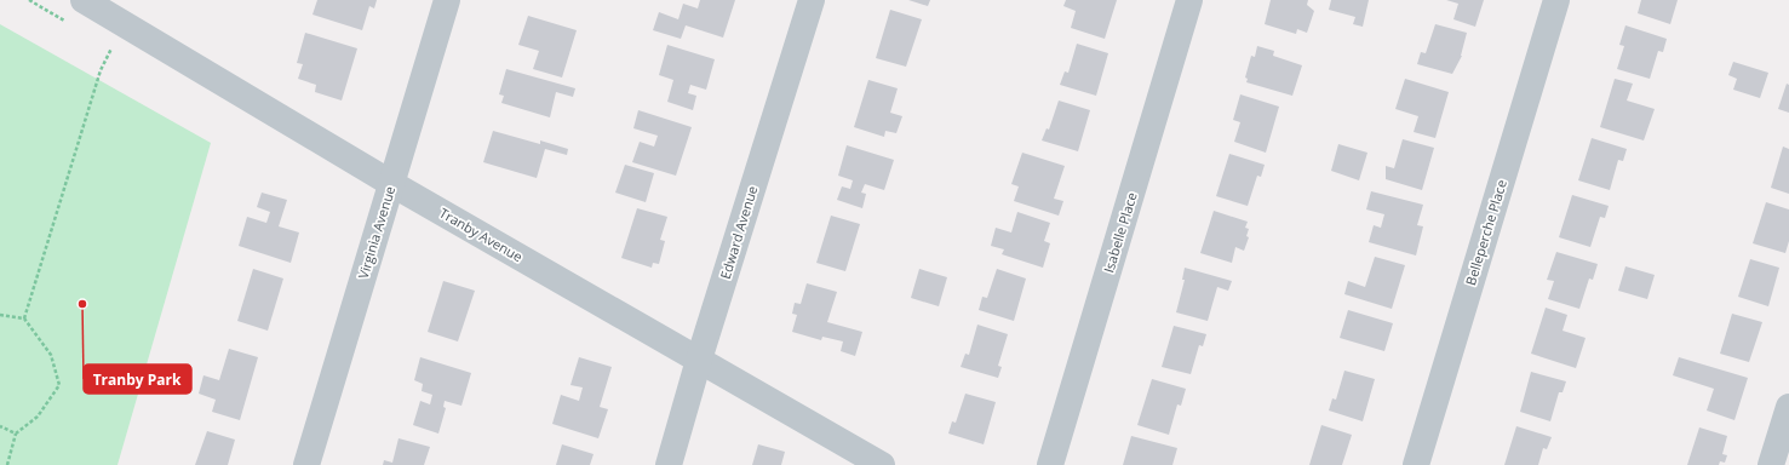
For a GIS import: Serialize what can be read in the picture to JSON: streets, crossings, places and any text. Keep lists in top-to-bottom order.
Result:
{
  "streets": {
    "street": [
      "Virginia Avenue",
      "Edward Avenue",
      "Isabelle Place",
      "Belleperche Place",
      "Tranby Avenue"
    ]
  },
  "crossings": [
    ["Virginia Avenue", "Tranby Avenue"],
    ["Edward Avenue", "Tranby Avenue"]
  ],
  "places": ["Tranby Park"]
}
